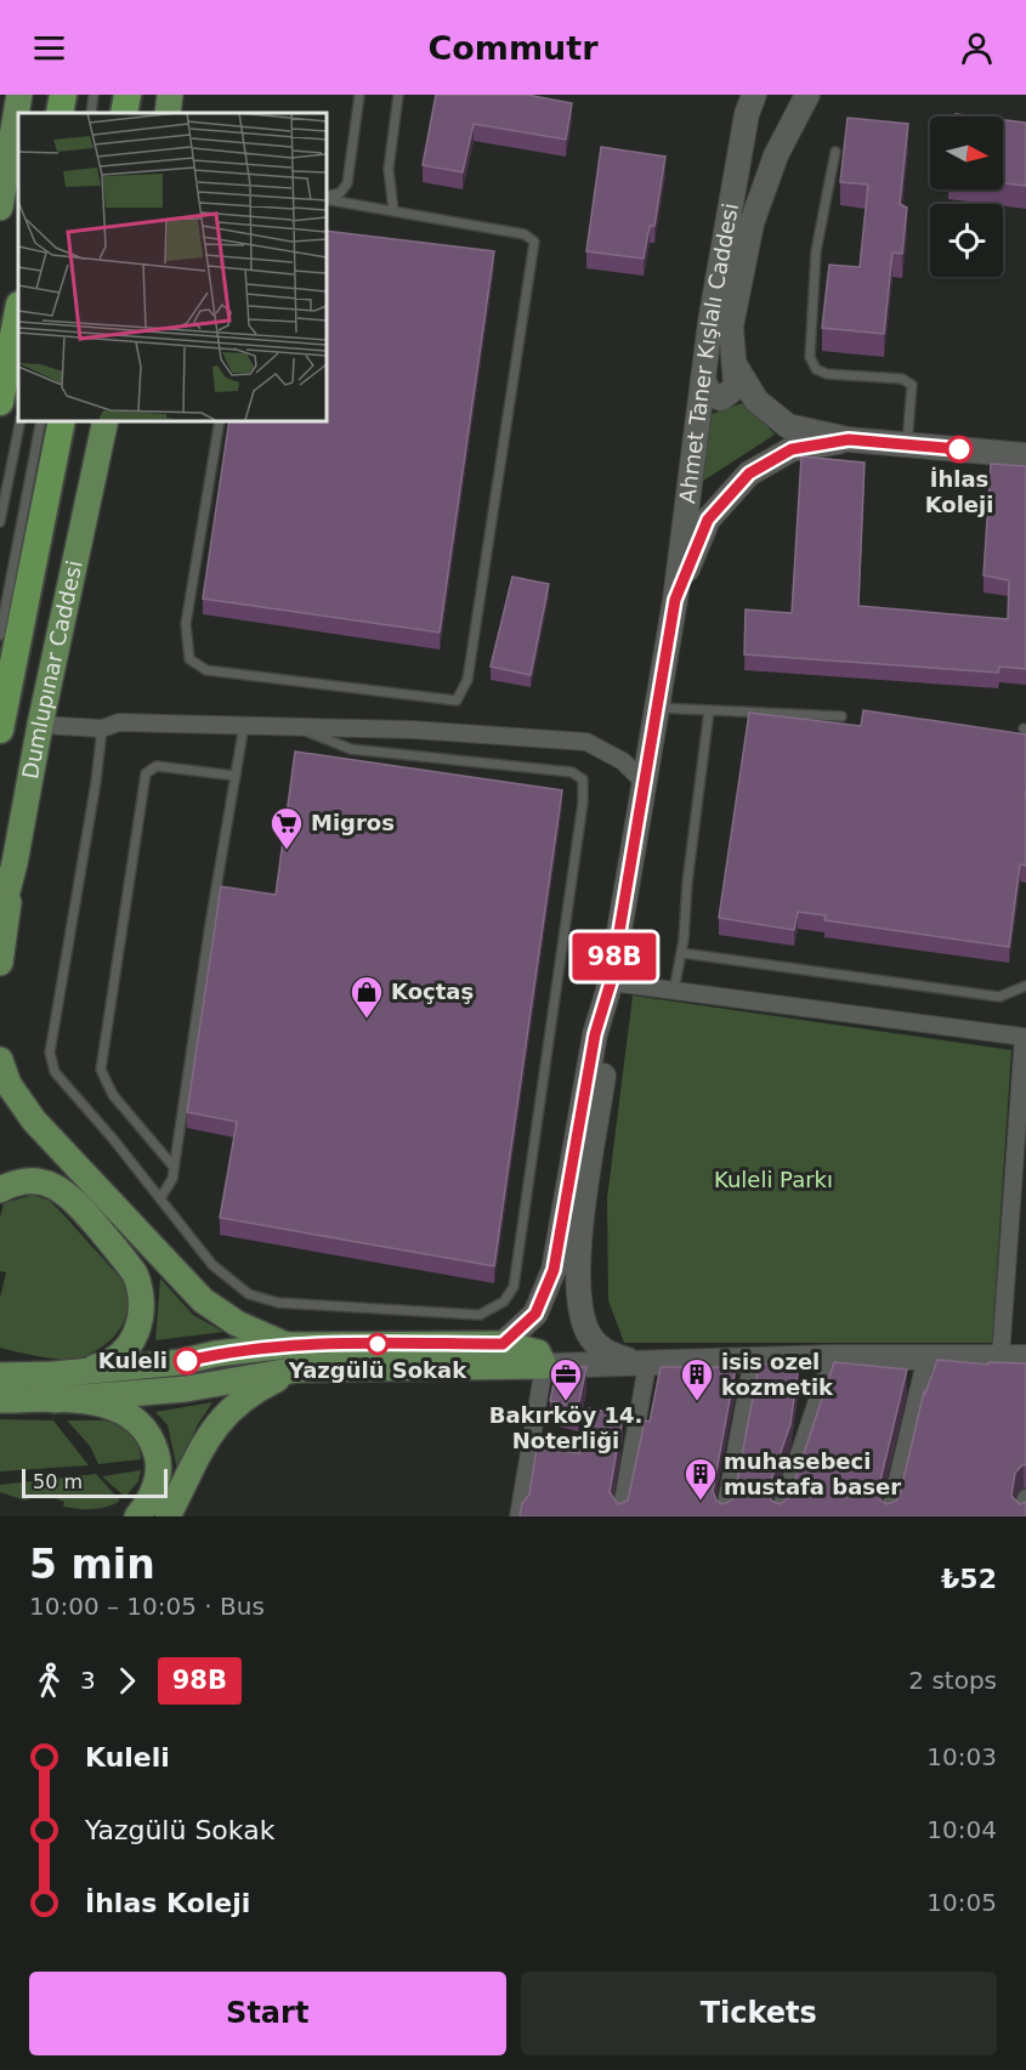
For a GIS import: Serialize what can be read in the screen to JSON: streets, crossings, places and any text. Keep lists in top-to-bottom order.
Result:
{
  "streets": {
    "main road": ["Ahmet Taner Kışlalı Caddesi", "Dumlupınar Caddesi"]
  },
  "parks": ["Kuleli Parkı"],
  "places": {
    "other": ["İhlas Koleji", "Yazgülü Sokak", "Kuleli"],
    "supermarket": ["Migros"],
    "shop": ["Koçtaş"],
    "office": ["Bakırköy 14. Noterliği"],
    "building": ["isis ozel kozmetik", "muhasebeci mustafa baser"]
  },
  "lines": ["bus line 98B"],
  "scale_bar": "50 m",
  "north": "right",
  "page": {
    "header": "Commutr",
    "on_map": "98B",
    "scale": "50 m",
    "heading": ["5 min", "10:00 – 10:05 · Bus", "₺52"],
    "legs": ["3", "98B", "2 stops"],
    "list": [
      {
        "name": "Kuleli",
        "value": "10:03"
      },
      {
        "name": "Yazgülü Sokak",
        "value": "10:04"
      },
      {
        "name": "İhlas Koleji",
        "value": "10:05"
      }
    ],
    "buttons": ["Start", "Tickets"]
  }
}
